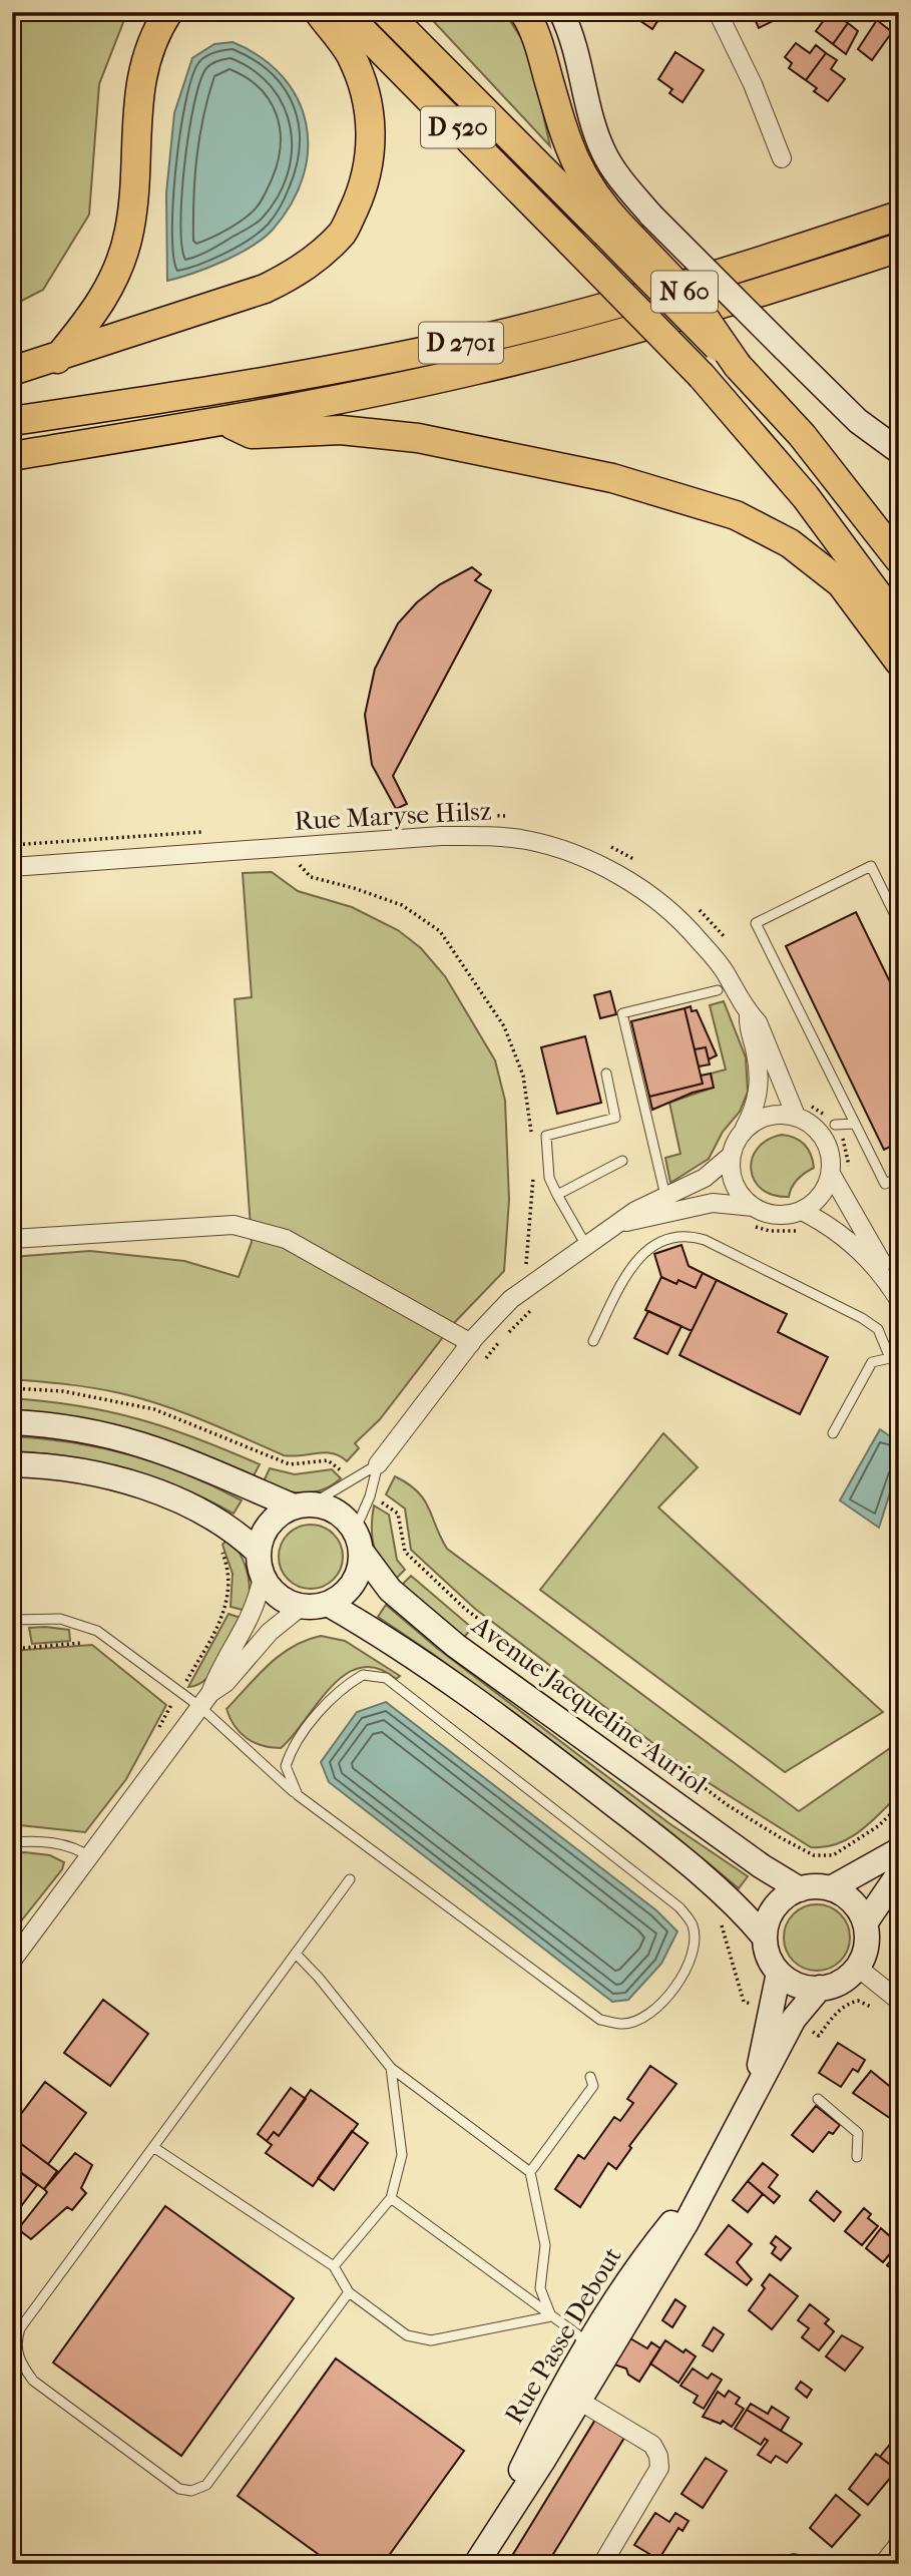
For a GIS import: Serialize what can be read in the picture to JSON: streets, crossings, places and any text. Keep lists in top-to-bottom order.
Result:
{
  "streets": {
    "main road": [
      "D 520",
      "N 60",
      "D 2701",
      "Avenue Jacqueline Auriol",
      "Rue Passe Debout"
    ],
    "street": ["Rue Maryse Hilsz"]
  },
  "crossings": [
    ["D 520", "N 60"],
    ["Avenue Jacqueline Auriol", "Rue Passe Debout"]
  ]
}
